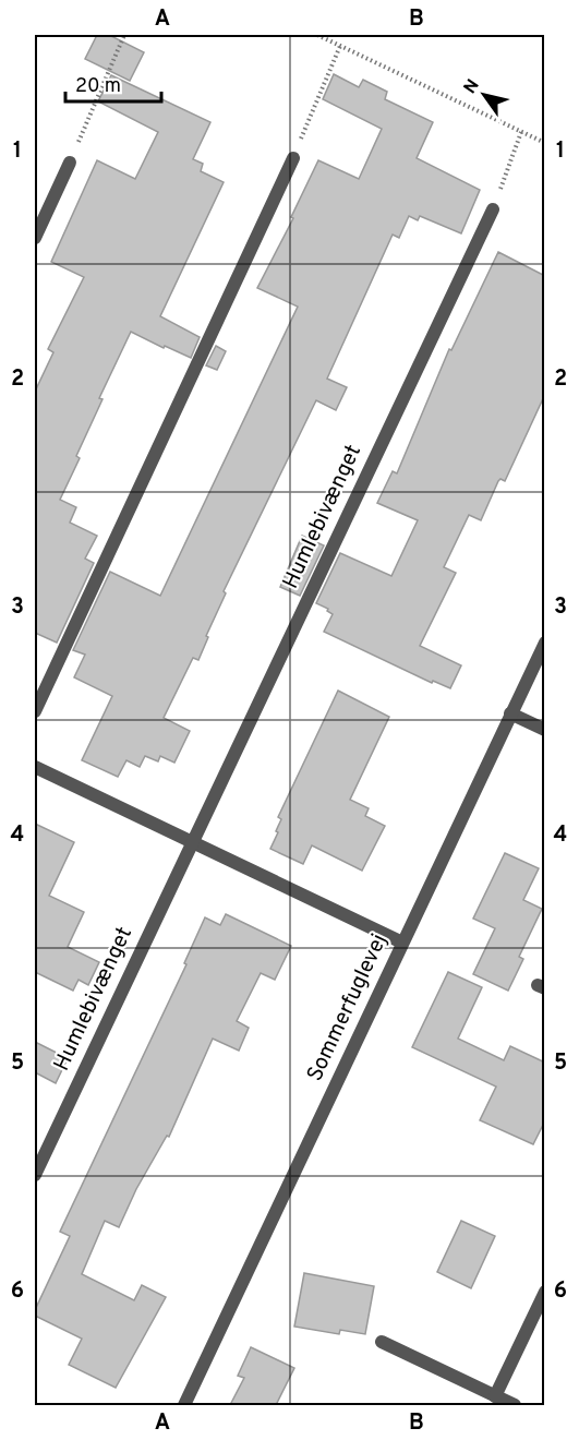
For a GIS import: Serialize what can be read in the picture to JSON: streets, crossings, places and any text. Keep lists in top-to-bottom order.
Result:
{
  "streets": {
    "street": ["Humlebivænget", "Sommerfuglevej"]
  },
  "scale_bar": "20 m",
  "north": "top left",
  "grid": {
    "columns": ["A", "B"],
    "rows": [
      "1",
      "2",
      "3",
      "4",
      "5",
      "6"
    ]
  }
}
